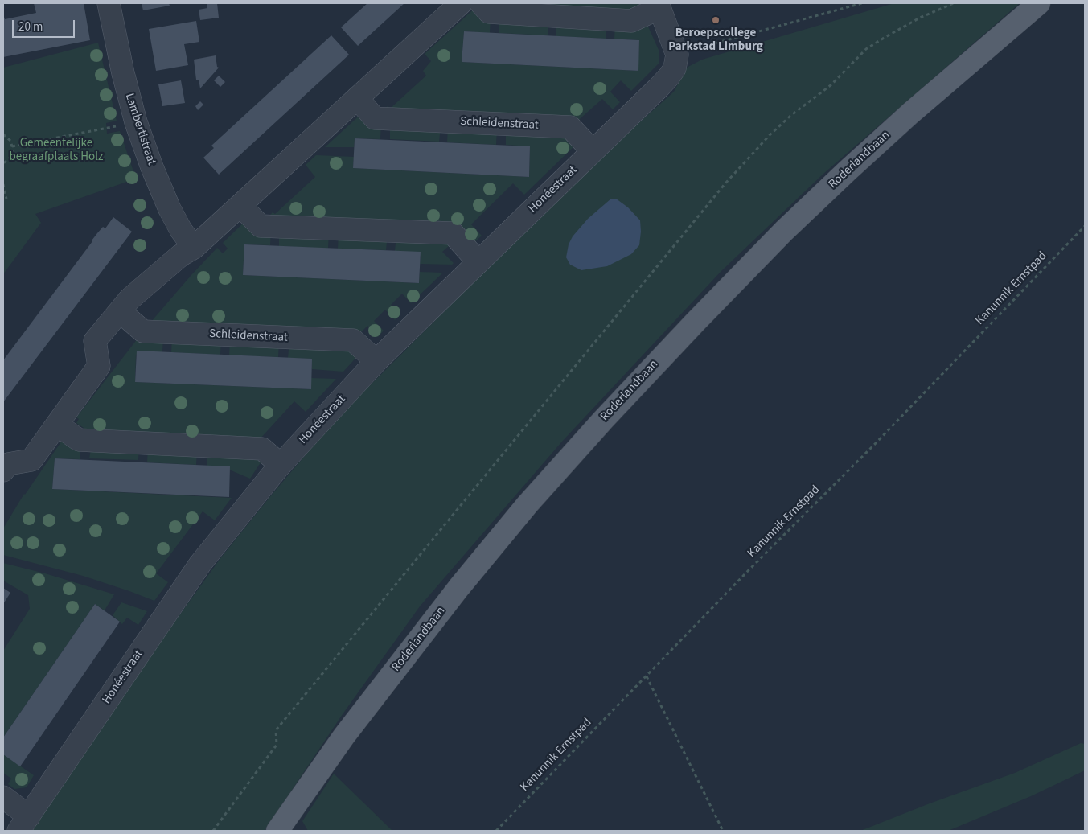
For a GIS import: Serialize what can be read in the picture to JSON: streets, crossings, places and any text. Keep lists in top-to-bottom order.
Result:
{
  "streets": {
    "main road": ["Roderlandbaan"],
    "street": ["Schleidenstraat", "Lambertistraat", "Honéestraat"],
    "path": ["Kanunnik Ernstpad"]
  },
  "crossings": [
    ["Schleidenstraat", "Honéestraat"]
  ],
  "parks": ["Gemeentelijke begraafplaats Holz"],
  "places": ["Beroepscollege Parkstad Limburg"],
  "scale_bar": "20 m"
}
